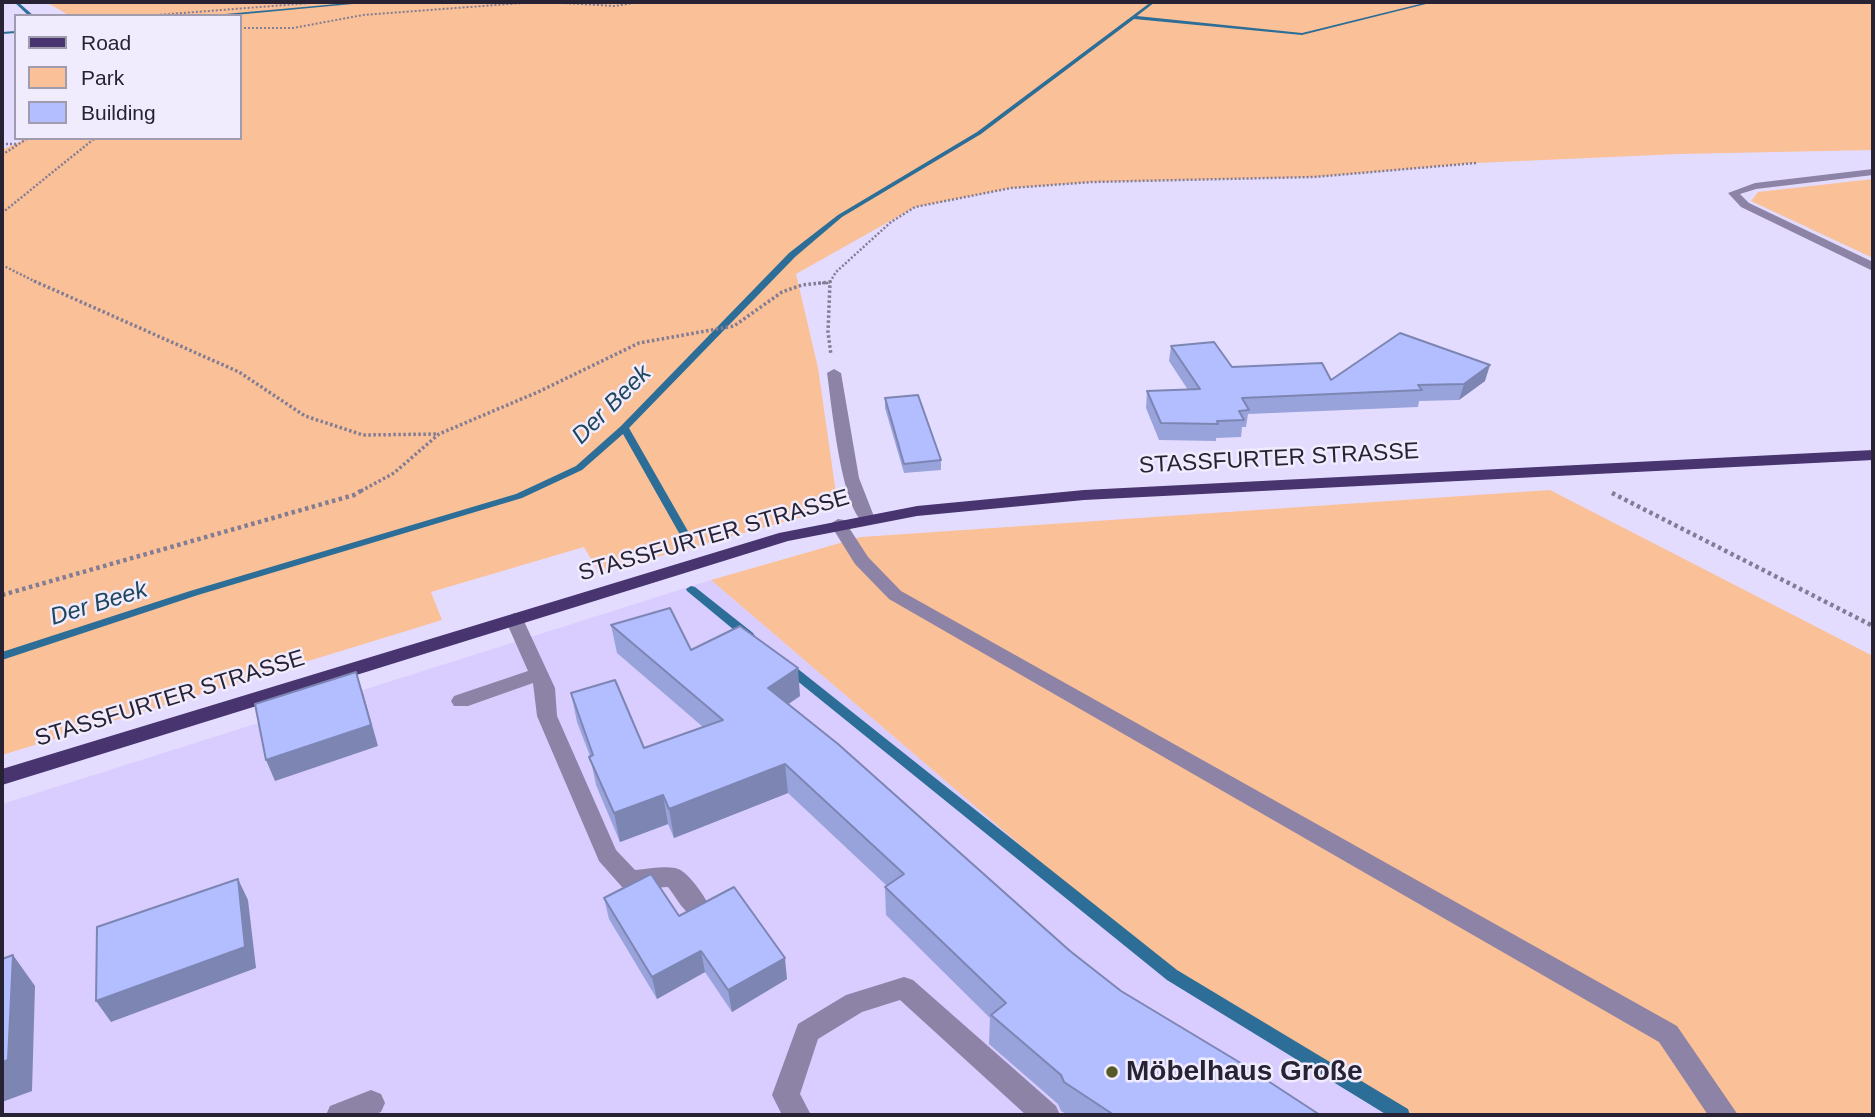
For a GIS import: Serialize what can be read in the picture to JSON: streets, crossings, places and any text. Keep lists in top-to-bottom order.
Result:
{
  "streets": {
    "main road": ["STASSFURTER STRASSE"]
  },
  "water": ["Der Beek"],
  "places": ["Möbelhaus Große"],
  "legend": ["Road", "Park", "Building"]
}
